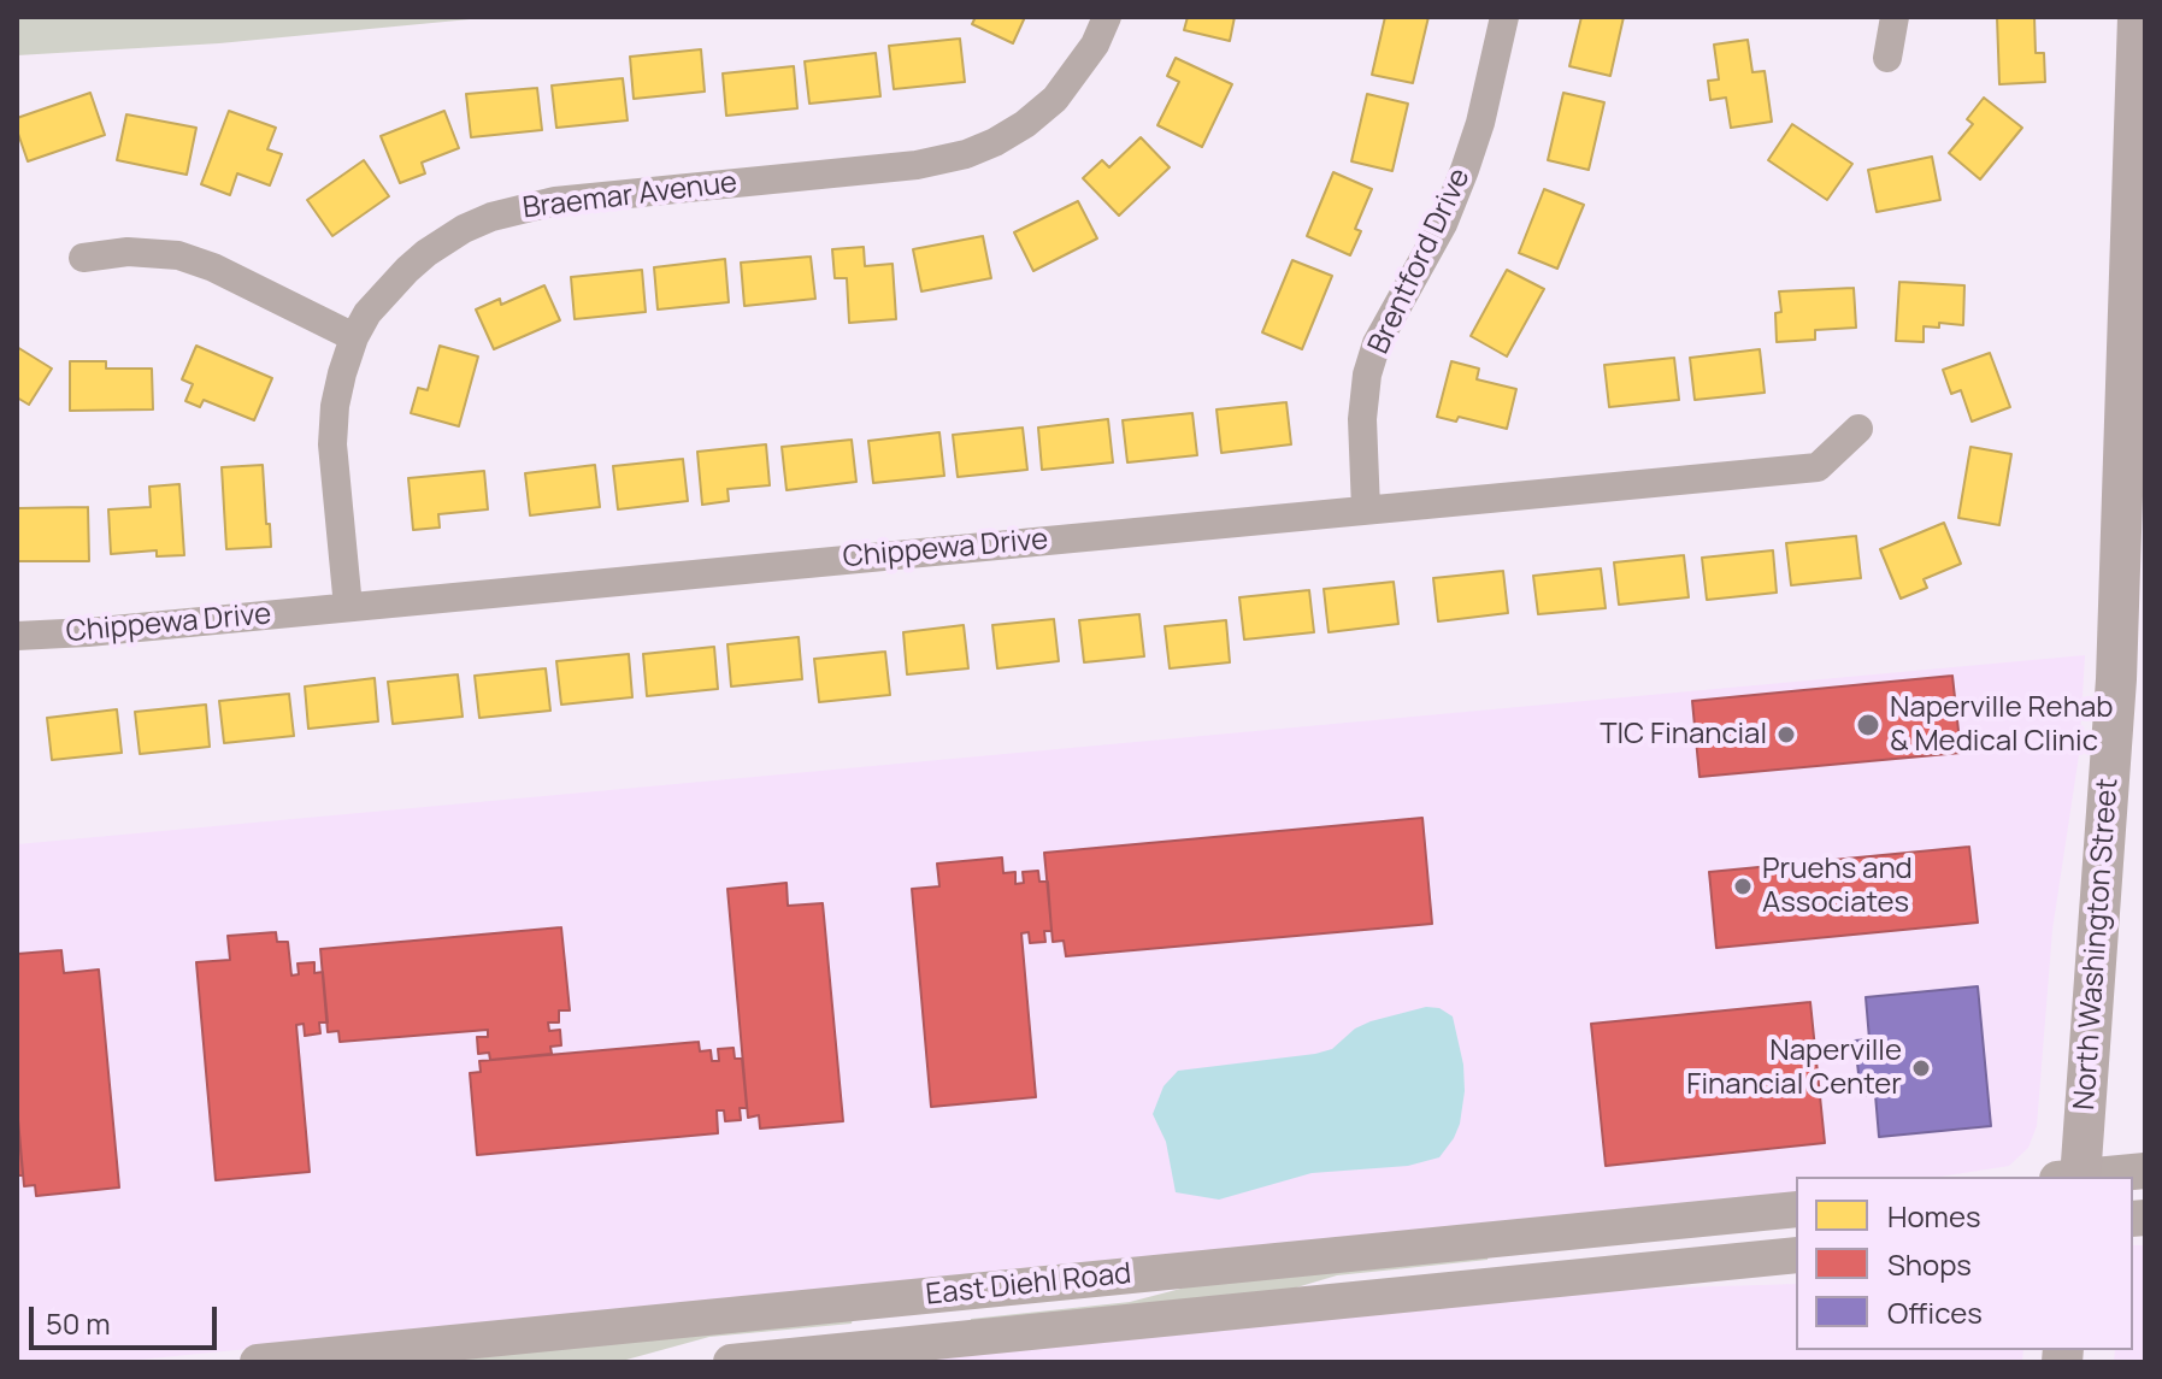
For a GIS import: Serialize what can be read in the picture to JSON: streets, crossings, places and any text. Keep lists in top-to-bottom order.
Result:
{
  "streets": {
    "main road": ["North Washington Street"],
    "street": [
      "Braemar Avenue",
      "Brentford Drive",
      "Chippewa Drive",
      "East Diehl Road"
    ]
  },
  "crossings": [
    ["Braemar Avenue", "Chippewa Drive"],
    ["Brentford Drive", "Chippewa Drive"]
  ],
  "places": [
    "Naperville Rehab & Medical Clinic",
    "TIC Financial",
    "Pruehs and Associates",
    "Naperville Financial Center"
  ],
  "legend": ["Homes", "Shops", "Offices"],
  "scale_bar": "50 m"
}
